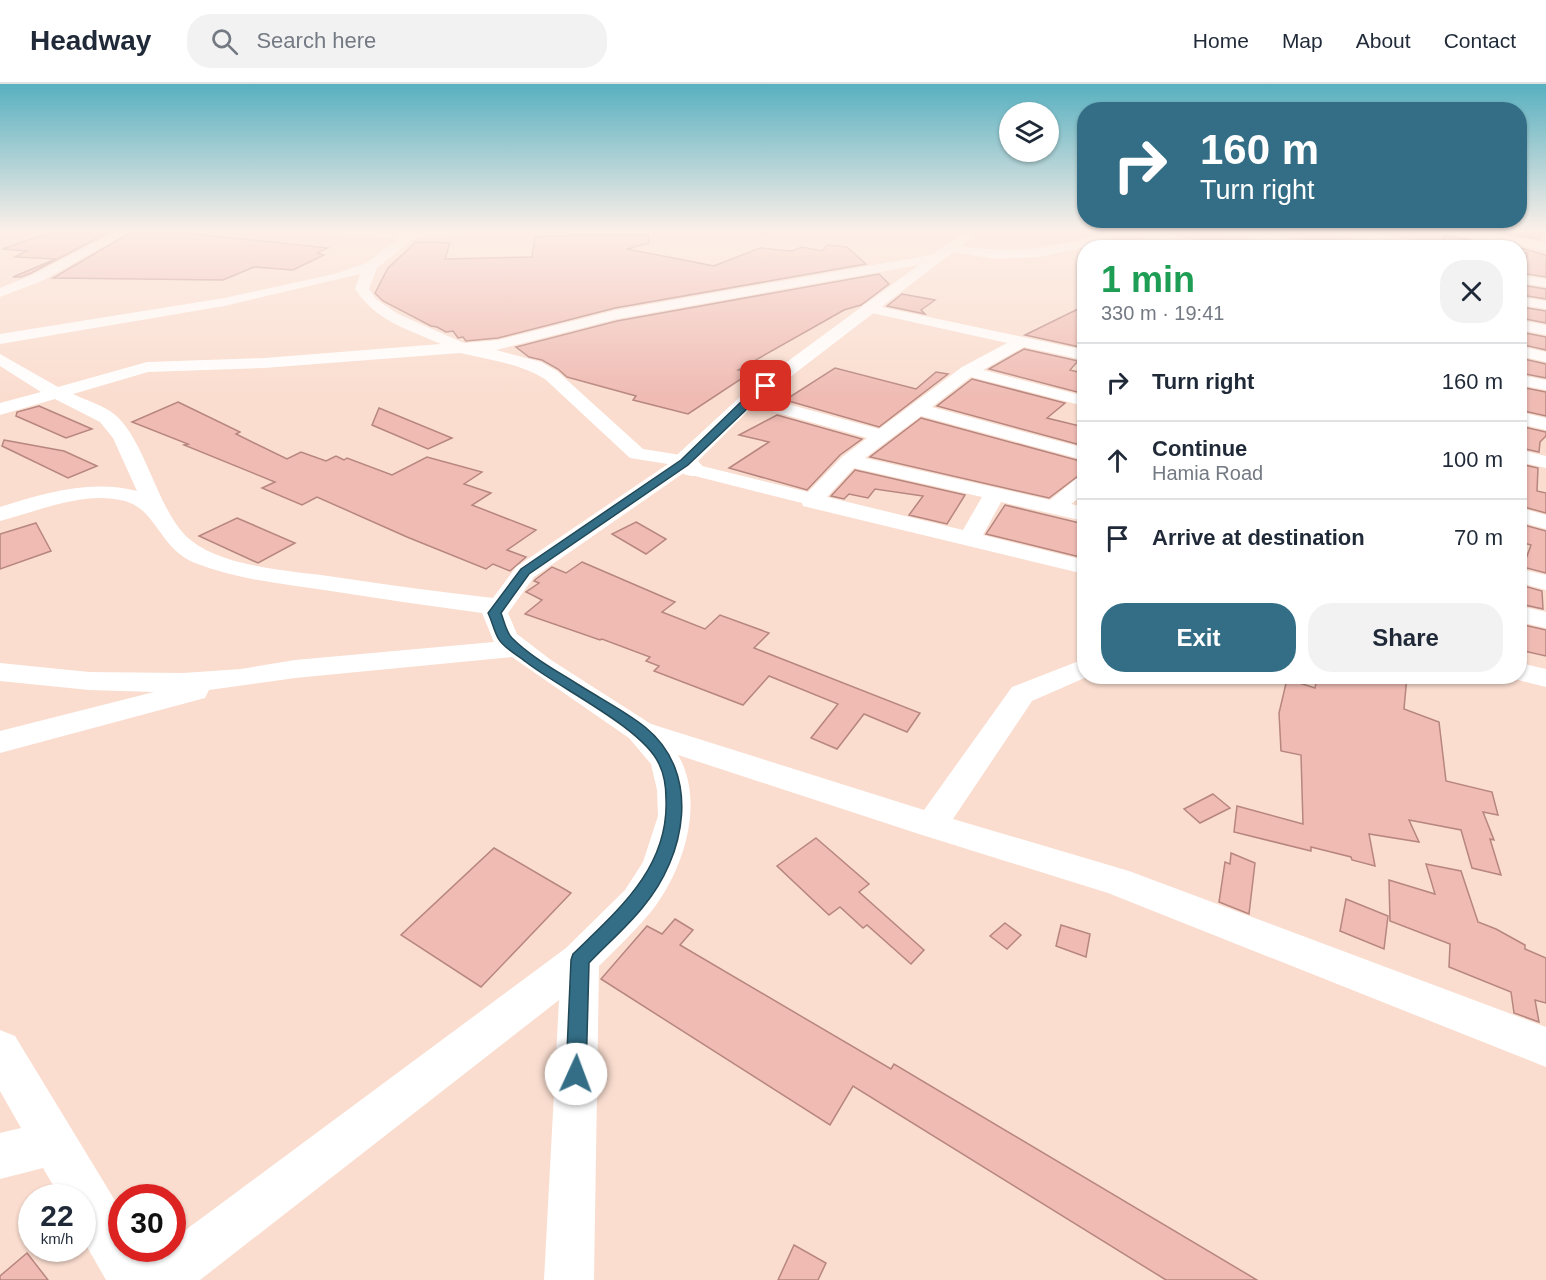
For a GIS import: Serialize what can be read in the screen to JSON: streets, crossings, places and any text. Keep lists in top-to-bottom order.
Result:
{
  "page": {
    "header": "Headway",
    "search": "Search here",
    "nav": [
      "Home",
      "Map",
      "About",
      "Contact"
    ],
    "turn": ["160 m", "Turn right"],
    "heading": ["1 min", "330 m · 19:41"],
    "list": [
      {
        "name": "Turn right",
        "value": "160 m"
      },
      {
        "name": "Continue",
        "note": "Hamia Road",
        "value": "100 m"
      },
      {
        "name": "Arrive at destination",
        "value": "70 m"
      }
    ],
    "buttons": ["Exit", "Share"],
    "speed": "22 km/h",
    "limit": "30"
  }
}
